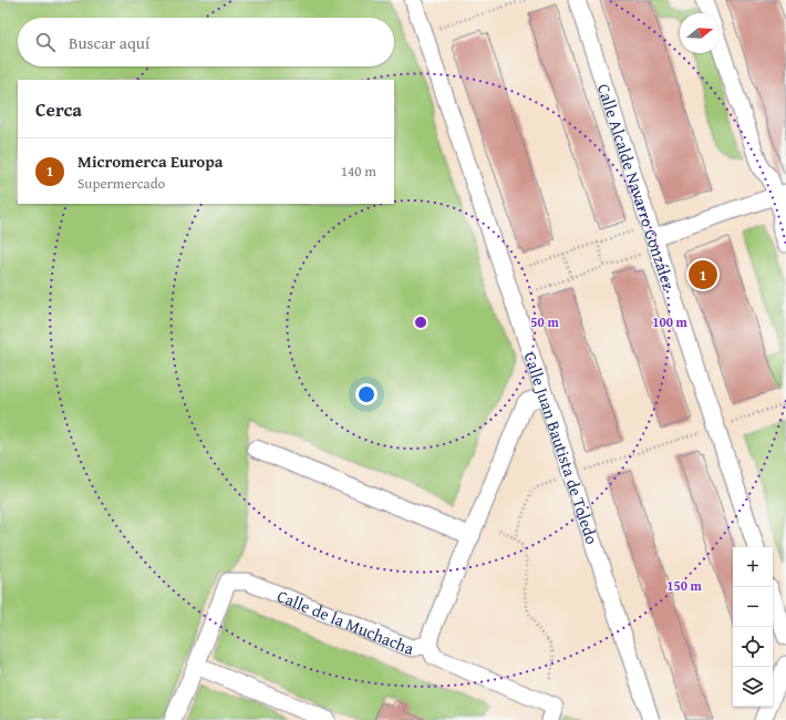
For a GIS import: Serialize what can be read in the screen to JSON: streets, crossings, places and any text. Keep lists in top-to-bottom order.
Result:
{
  "streets": {
    "street": ["Calle Alcalde Navarro González", "Calle Juan Bautista de Toledo", "Calle de la Muchacha"]
  },
  "north": "right",
  "page": {
    "search": "Buscar aquí",
    "heading": "Cerca",
    "list": [
      {
        "mark": "1",
        "name": "Micromerca Europa",
        "note": "Supermercado",
        "value": "140 m"
      }
    ],
    "pins": "1",
    "map_buttons": ["+", "−"]
  },
  "rings": ["50 m", "100 m", "150 m"]
}
